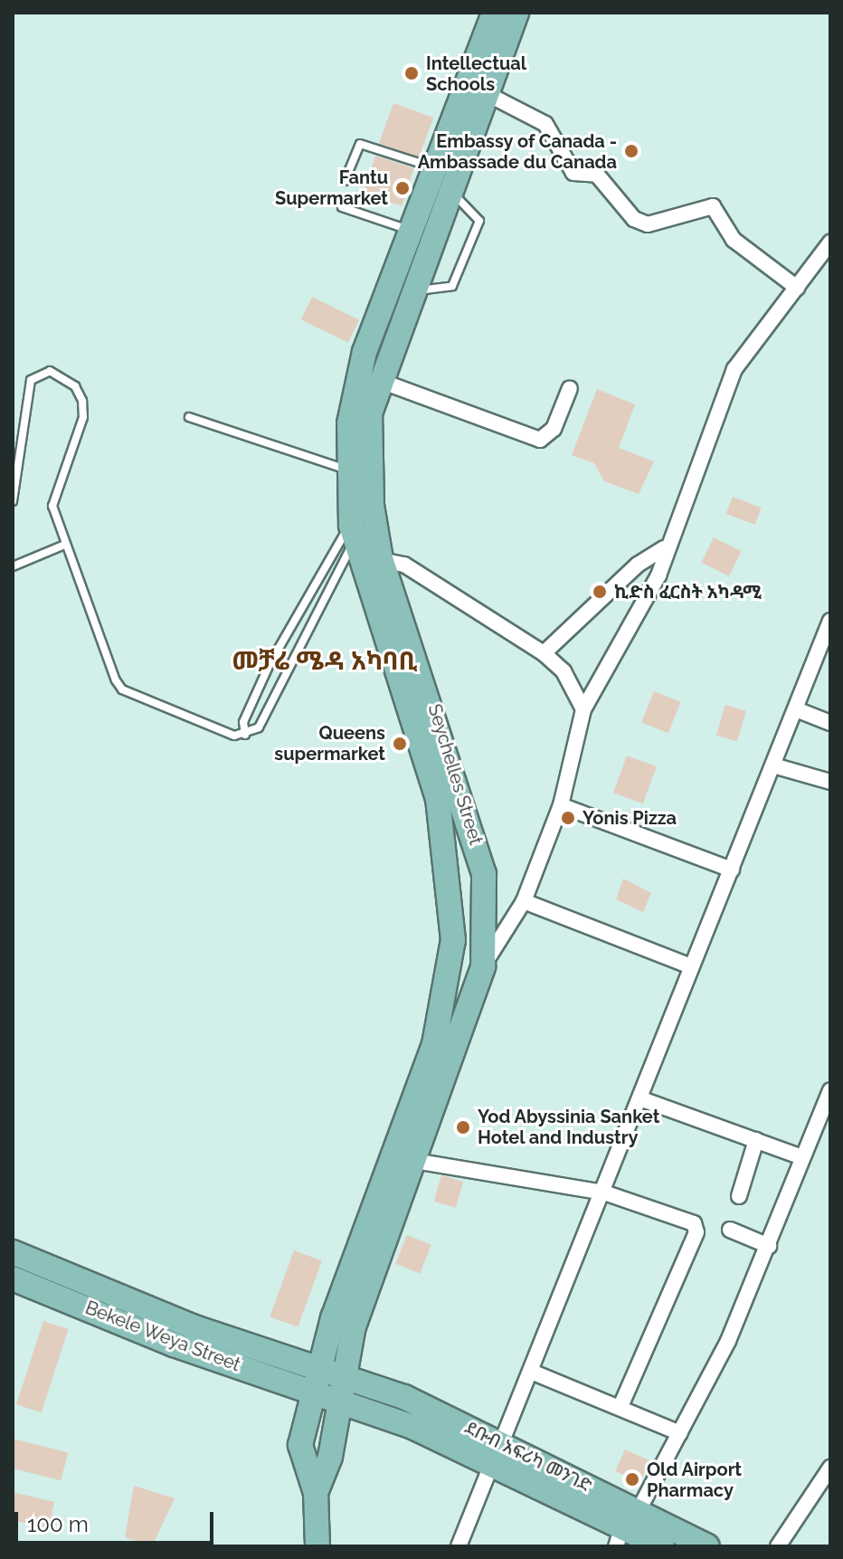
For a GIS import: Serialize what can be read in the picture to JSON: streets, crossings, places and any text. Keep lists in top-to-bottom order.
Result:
{
  "streets": {
    "main road": ["Seychelles Street", "Bekele Weya Street", "ደቡብ አፍሪካ መንገድ"]
  },
  "crossings": [
    ["Seychelles Street", "Bekele Weya Street"],
    ["Seychelles Street", "ደቡብ አፍሪካ መንገድ"],
    ["Bekele Weya Street", "ደቡብ አፍሪካ መንገድ"]
  ],
  "districts": ["መቻሬ ሜዳ አካባቢ"],
  "places": [
    "Intellectual Schools",
    "Embassy of Canada - Ambassade du Canada",
    "Fantu Supermarket",
    "ኪድስ ፈርስት አካዳሚ",
    "Queens supermarket",
    "Yonis Pizza",
    "Yod Abyssinia Sanket Hotel and Industry",
    "Old Airport Pharmacy"
  ],
  "scale_bar": "100 m"
}
